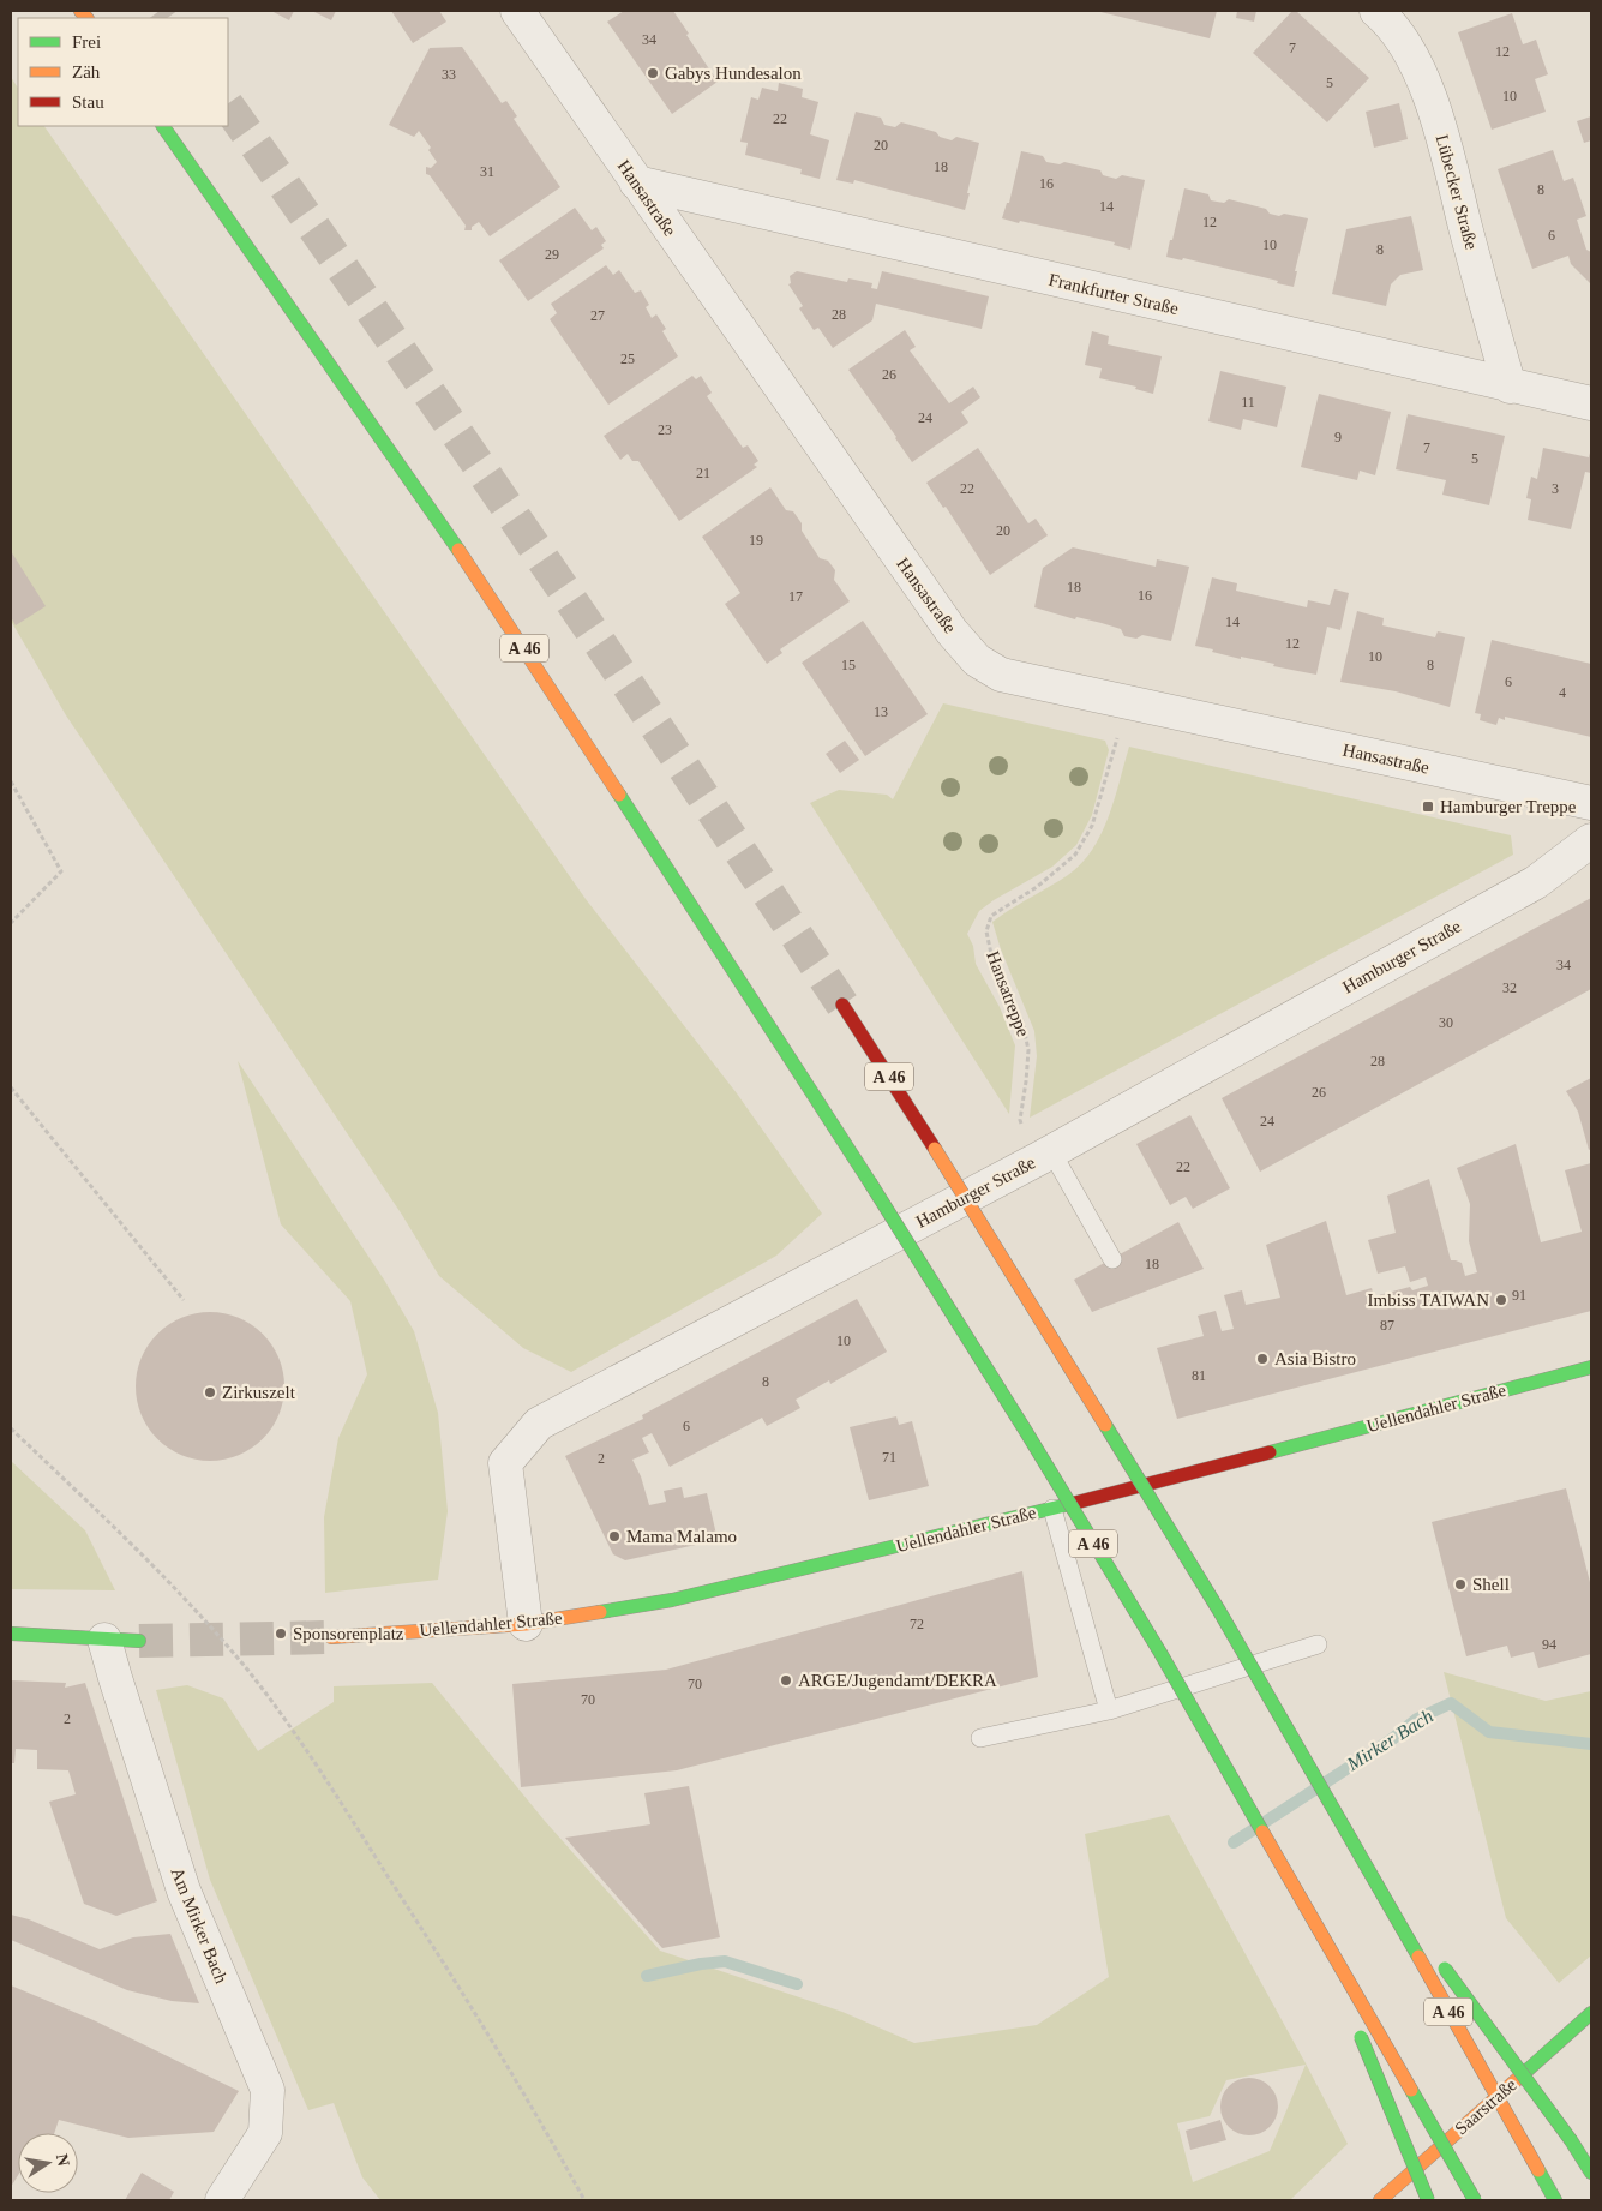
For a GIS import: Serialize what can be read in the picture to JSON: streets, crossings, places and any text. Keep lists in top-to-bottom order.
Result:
{
  "streets": {
    "main road": ["A 46", "Uellendahler Straße", "Saarstraße"],
    "street": [
      "Lübecker Straße",
      "Hansastraße",
      "Frankfurter Straße",
      "Hamburger Straße",
      "Am Mirker Bach"
    ],
    "path": ["Hansatreppe"]
  },
  "crossings": [
    ["Lübecker Straße", "Frankfurter Straße"],
    ["Hansastraße", "Frankfurter Straße"],
    ["Hansastraße", "Hansatreppe"],
    ["Hamburger Straße", "Uellendahler Straße"]
  ],
  "water": ["Mirker Bach"],
  "places": {
    "other": [
      "Gabys Hundesalon",
      "Imbiss TAIWAN",
      "Asia Bistro",
      "Zirkuszelt",
      "Mama Malamo",
      "Shell",
      "Sponsorenplatz",
      "ARGE/Jugendamt/DEKRA"
    ],
    "transit": ["Hamburger Treppe"]
  },
  "house_numbers": [
    "34",
    "7",
    "12",
    "33",
    "5",
    "10",
    "22",
    "20",
    "18",
    "31",
    "16",
    "8",
    "14",
    "12",
    "6",
    "10",
    "8",
    "29",
    "28",
    "27",
    "25",
    "26",
    "11",
    "24",
    "23",
    "9",
    "7",
    "5",
    "21",
    "22",
    "3",
    "20",
    "19",
    "18",
    "16",
    "17",
    "14",
    "12",
    "10",
    "15",
    "8",
    "6",
    "4",
    "13",
    "34",
    "32",
    "30",
    "28",
    "26",
    "24",
    "22",
    "18",
    "91",
    "87",
    "10",
    "81",
    "8",
    "6",
    "71",
    "2",
    "72",
    "94",
    "70",
    "70",
    "2"
  ],
  "legend": ["Frei", "Zäh", "Stau"],
  "north": "right"
}
